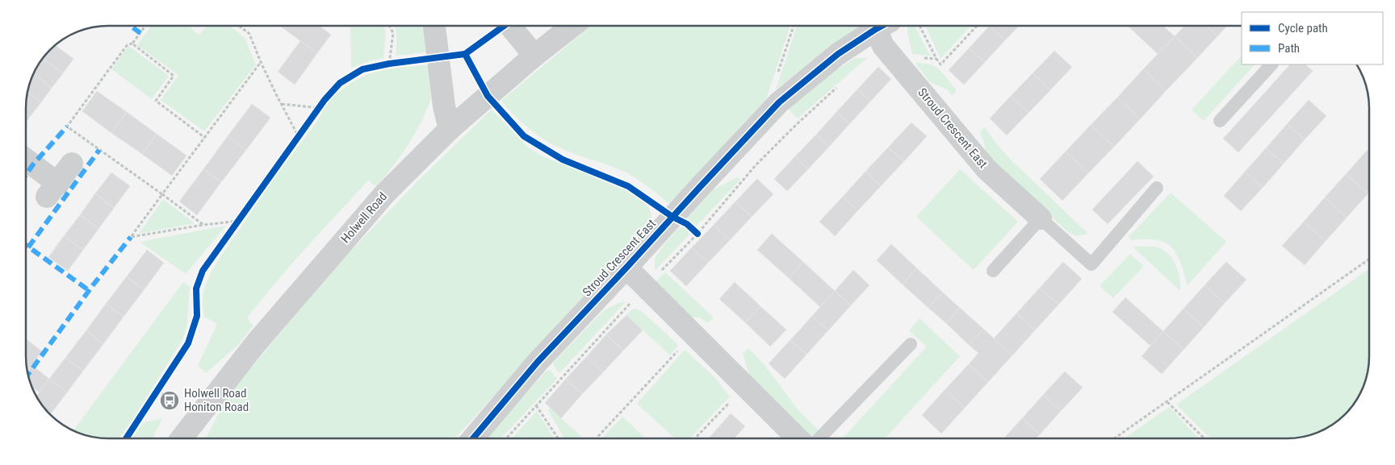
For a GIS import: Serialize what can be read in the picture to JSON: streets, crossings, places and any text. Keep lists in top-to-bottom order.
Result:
{
  "streets": {
    "street": ["Stroud Crescent East", "Holwell Road"]
  },
  "places": {
    "bus stop": ["Holwell Road Honiton Road"]
  },
  "legend": ["Cycle path", "Path"]
}
